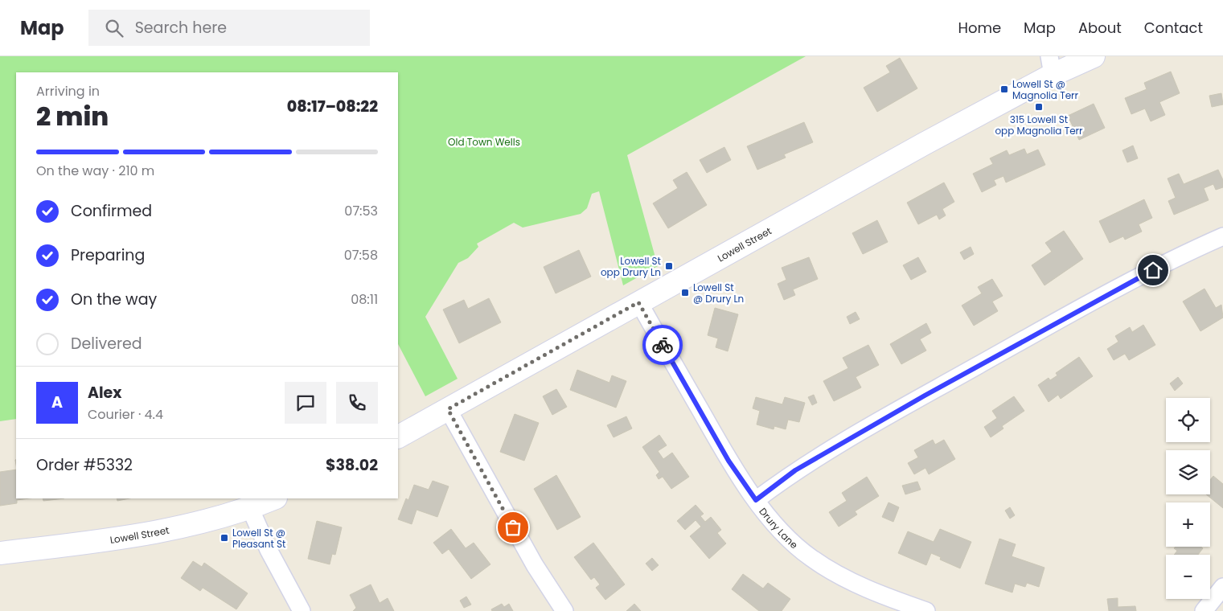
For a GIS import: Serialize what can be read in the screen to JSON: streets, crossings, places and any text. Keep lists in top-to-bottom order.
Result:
{
  "streets": {
    "main road": ["Lowell Street"],
    "street": ["Drury Lane"]
  },
  "crossings": [
    ["Lowell Street", "Drury Lane"]
  ],
  "parks": ["Old Town Wells"],
  "places": {
    "transit": [
      "Lowell St @ Magnolia Terr",
      "315 Lowell St opp Magnolia Terr",
      "Lowell St opp Drury Ln",
      "Lowell St @ Drury Ln",
      "Lowell St @ Pleasant St"
    ]
  },
  "page": {
    "header": "Map",
    "search": "Search here",
    "nav": [
      "Home",
      "Map",
      "About",
      "Contact"
    ],
    "heading": ["2 min", "Arriving in", "08:17–08:22"],
    "panel": [
      "Alex",
      "Courier · 4.4",
      "Order #5332",
      "$38.02"
    ],
    "bar": "On the way · 210 m",
    "list": [
      ["Confirmed", "07:53"],
      ["Preparing", "07:58"],
      ["On the way", "08:11"],
      "Delivered"
    ],
    "round": "A",
    "map_buttons": ["+", "−"]
  }
}
